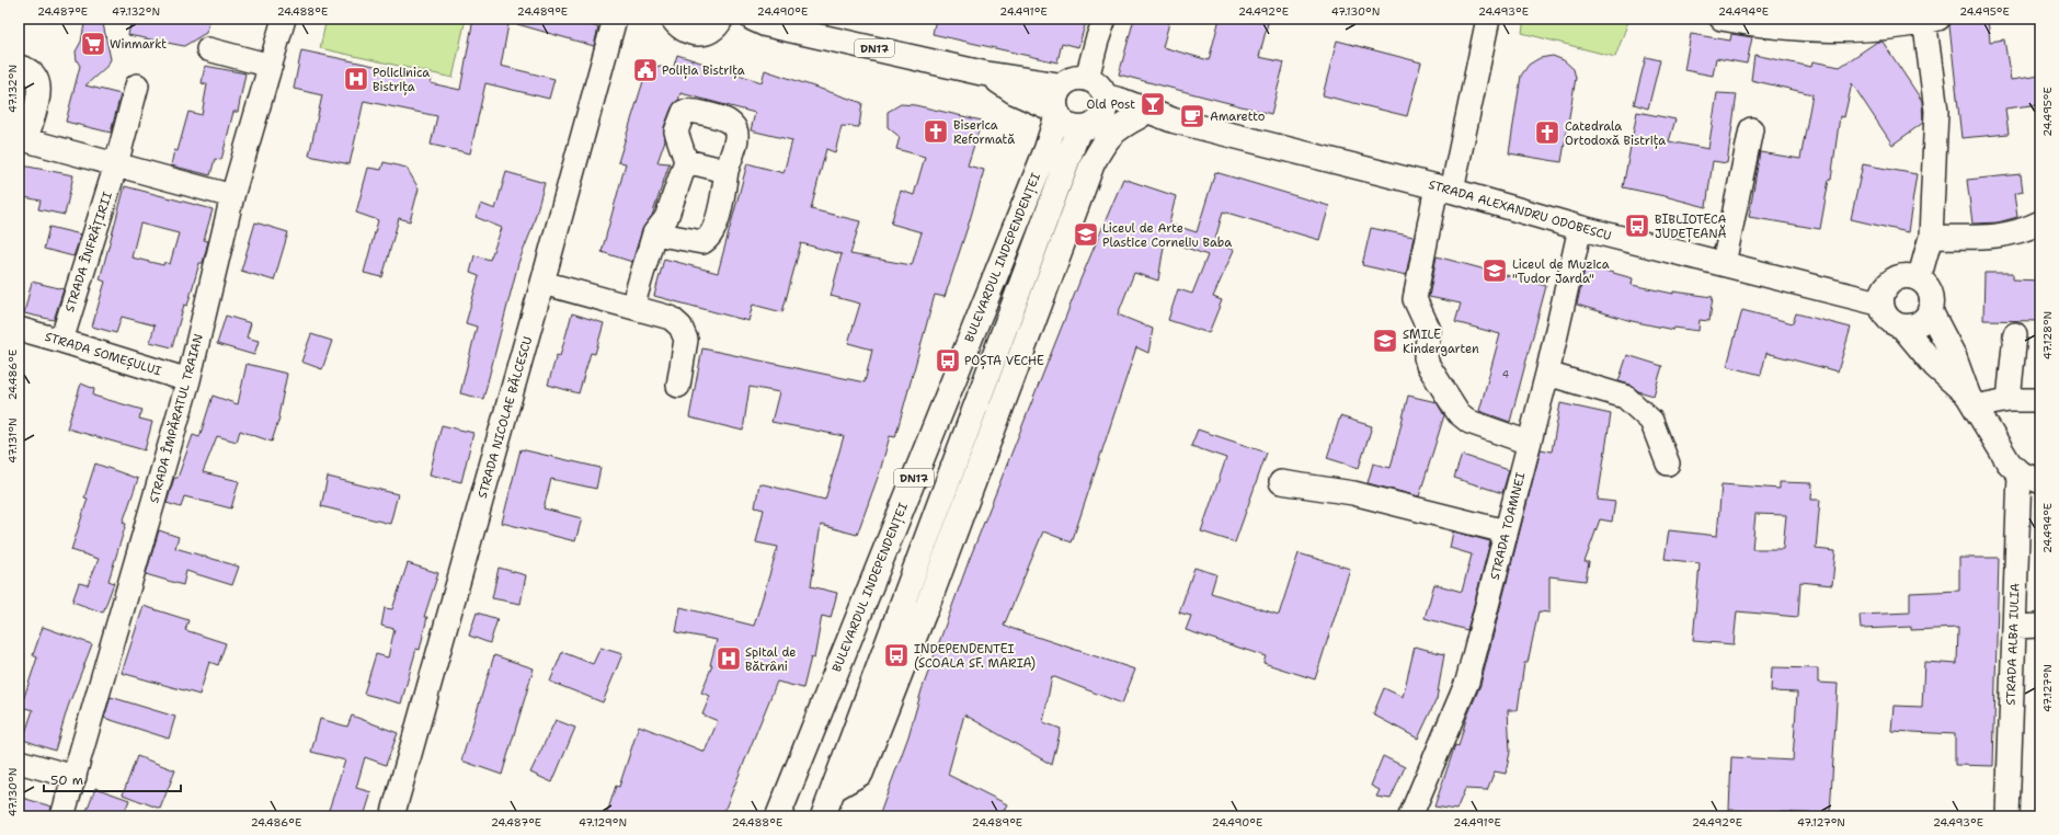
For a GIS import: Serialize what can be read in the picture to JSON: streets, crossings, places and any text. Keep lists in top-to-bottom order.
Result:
{
  "streets": {
    "main road": ["DN17", "STRADA ALEXANDRU ODOBESCU", "BULEVARDUL INDEPENDENȚEI"],
    "street": [
      "STRADA ÎNFRĂȚIRII",
      "STRADA SOMEȘULUI",
      "STRADA NICOLAE BĂLCESCU",
      "STRADA ÎMPĂRATUL TRAIAN",
      "STRADA TOAMNEI",
      "STRADA ALBA IULIA"
    ]
  },
  "crossings": [
    ["DN17", "STRADA ALEXANDRU ODOBESCU"],
    ["DN17", "BULEVARDUL INDEPENDENȚEI"],
    ["STRADA ALEXANDRU ODOBESCU", "BULEVARDUL INDEPENDENȚEI"],
    ["STRADA ALEXANDRU ODOBESCU", "STRADA TOAMNEI"],
    ["STRADA ÎNFRĂȚIRII", "STRADA SOMEȘULUI"],
    ["STRADA SOMEȘULUI", "STRADA ÎMPĂRATUL TRAIAN"]
  ],
  "places": {
    "supermarket": ["Winmarkt"],
    "public building": ["Poliția Bistrița"],
    "hospital": ["Policlinica Bistrița", "Spital de Bătrâni"],
    "bar": ["Old Post"],
    "cafe": ["Amaretto"],
    "church": ["Biserica Reformată", "Catedrala Ortodoxă Bistrița"],
    "bus stop": ["BIBLIOTECA JUDEȚEANĂ", "POȘTA VECHE", "INDEPENDENTEI (SCOALA SF. MARIA)"],
    "school or university": ["Liceul de Arte Plastice Corneliu Baba", "Liceul de Muzica \"Tudor Jarda\"", "SMILE Kindergarten"]
  },
  "house_numbers": ["4"],
  "scale_bar": "50 m",
  "coordinates": [
    "24.487°E",
    "47.132°N",
    "24.488°E",
    "24.489°E",
    "24.490°E",
    "24.491°E",
    "24.492°E",
    "47.130°N",
    "24.493°E",
    "24.494°E",
    "24.495°E",
    "47.128°N",
    "24.486°E",
    "47.131°N",
    "47.127°N",
    "47.129°N"
  ]
}
